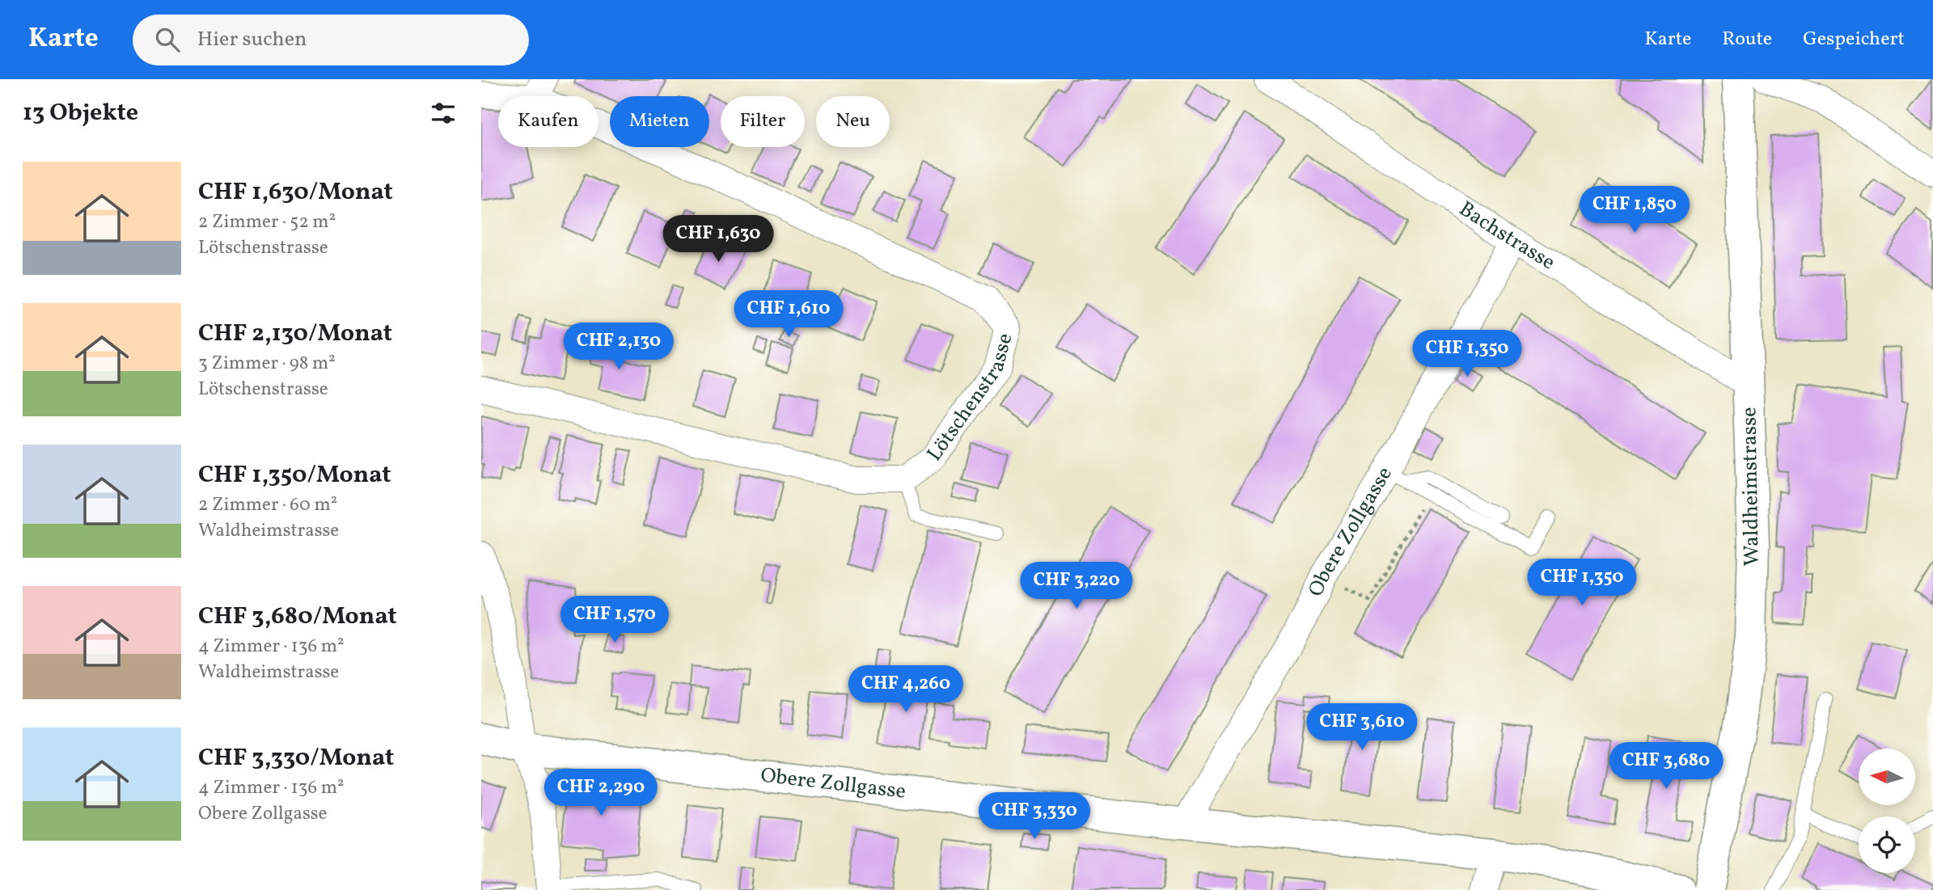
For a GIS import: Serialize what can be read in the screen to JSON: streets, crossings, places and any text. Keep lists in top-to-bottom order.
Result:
{
  "streets": {
    "street": [
      "Bachstrasse",
      "Lötschenstrasse",
      "Waldheimstrasse",
      "Obere Zollgasse"
    ]
  },
  "crossings": [
    ["Bachstrasse", "Waldheimstrasse"],
    ["Bachstrasse", "Obere Zollgasse"]
  ],
  "north": "left",
  "page": {
    "header": "Karte",
    "search": "Hier suchen",
    "nav": ["Karte", "Route", "Gespeichert"],
    "heading": "13 Objekte",
    "chip": [
      "Kaufen",
      "Mieten",
      "Filter",
      "Neu"
    ],
    "list": [
      {
        "name": "CHF 1,630/Monat",
        "note": "2 Zimmer · 52 m² · Lötschenstrasse"
      },
      {
        "name": "CHF 2,130/Monat",
        "note": "3 Zimmer · 98 m² · Lötschenstrasse"
      },
      {
        "name": "CHF 1,350/Monat",
        "note": "2 Zimmer · 60 m² · Waldheimstrasse"
      },
      {
        "name": "CHF 3,680/Monat",
        "note": "4 Zimmer · 136 m² · Waldheimstrasse"
      },
      {
        "name": "CHF 3,330/Monat",
        "note": "4 Zimmer · 136 m² · Obere Zollgasse"
      }
    ],
    "price": [
      "CHF 1,850",
      "CHF 1,630",
      "CHF 1,610",
      "CHF 2,130",
      "CHF 1,350",
      "CHF 1,350",
      "CHF 3,220",
      "CHF 1,570",
      "CHF 4,260",
      "CHF 3,610",
      "CHF 3,680",
      "CHF 2,290",
      "CHF 3,330"
    ]
  }
}
